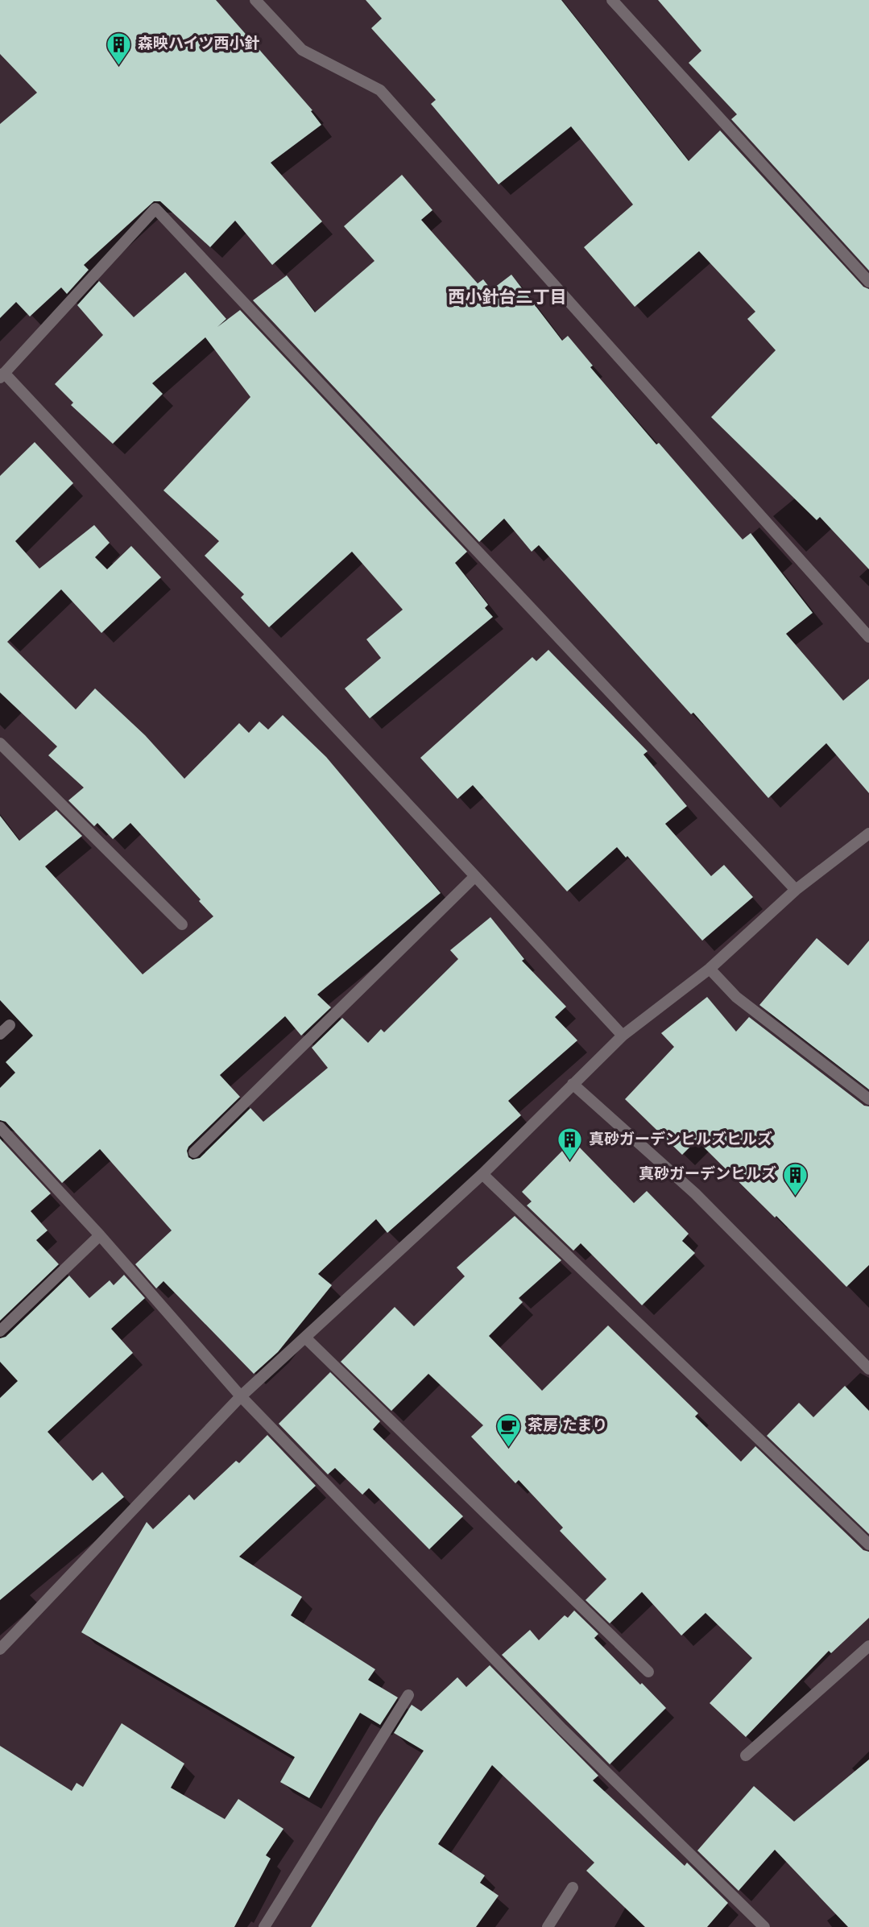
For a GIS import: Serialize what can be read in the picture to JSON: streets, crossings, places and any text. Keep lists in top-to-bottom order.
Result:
{
  "districts": ["西小針台二丁目"],
  "places": {
    "building": ["森映ハイツ西小針", "真砂ガーデンヒルズヒルズ", "真砂ガーデンヒルズ"],
    "cafe": ["茶房 たまり"]
  }
}
